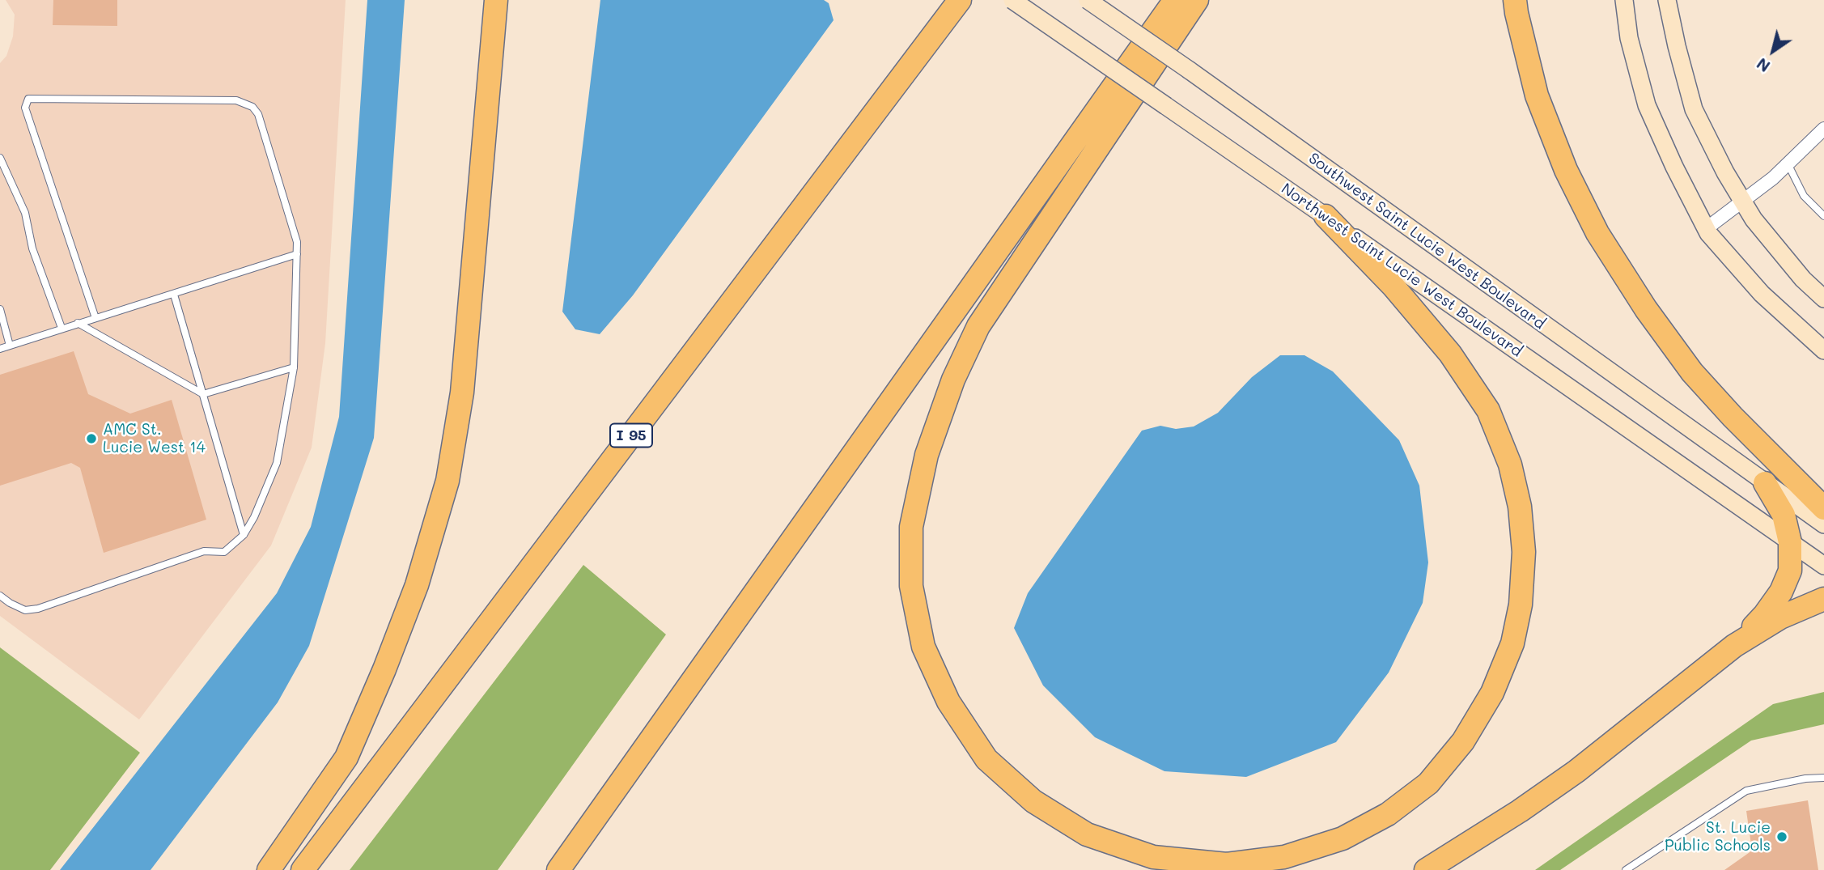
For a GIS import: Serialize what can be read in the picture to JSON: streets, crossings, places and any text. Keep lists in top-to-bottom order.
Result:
{
  "streets": {
    "highway": ["I 95"],
    "main road": ["Southwest Saint Lucie West Boulevard", "Northwest Saint Lucie West Boulevard"]
  },
  "places": ["AMC St. Lucie West 14", "St. Lucie Public Schools"],
  "north": "bottom left"
}
